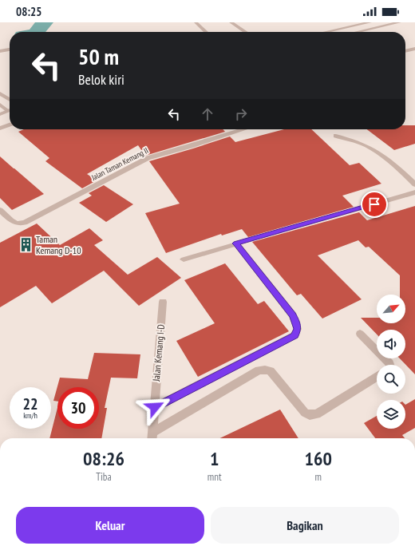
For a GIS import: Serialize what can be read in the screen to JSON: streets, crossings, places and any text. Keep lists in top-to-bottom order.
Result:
{
  "streets": {
    "street": ["Jalan Taman Kemang II", "Jalan Kemang I-D"]
  },
  "places": {
    "building": ["Taman Kemang D-10"]
  },
  "north": "top right",
  "page": {
    "status": "08:25",
    "turn": ["50 m", "Belok kiri"],
    "speed": "22 km/h",
    "limit": "30",
    "eta": [
      "08:26",
      "Tiba",
      "1",
      "mnt",
      "160",
      "m"
    ],
    "buttons": ["Keluar", "Bagikan"]
  }
}
